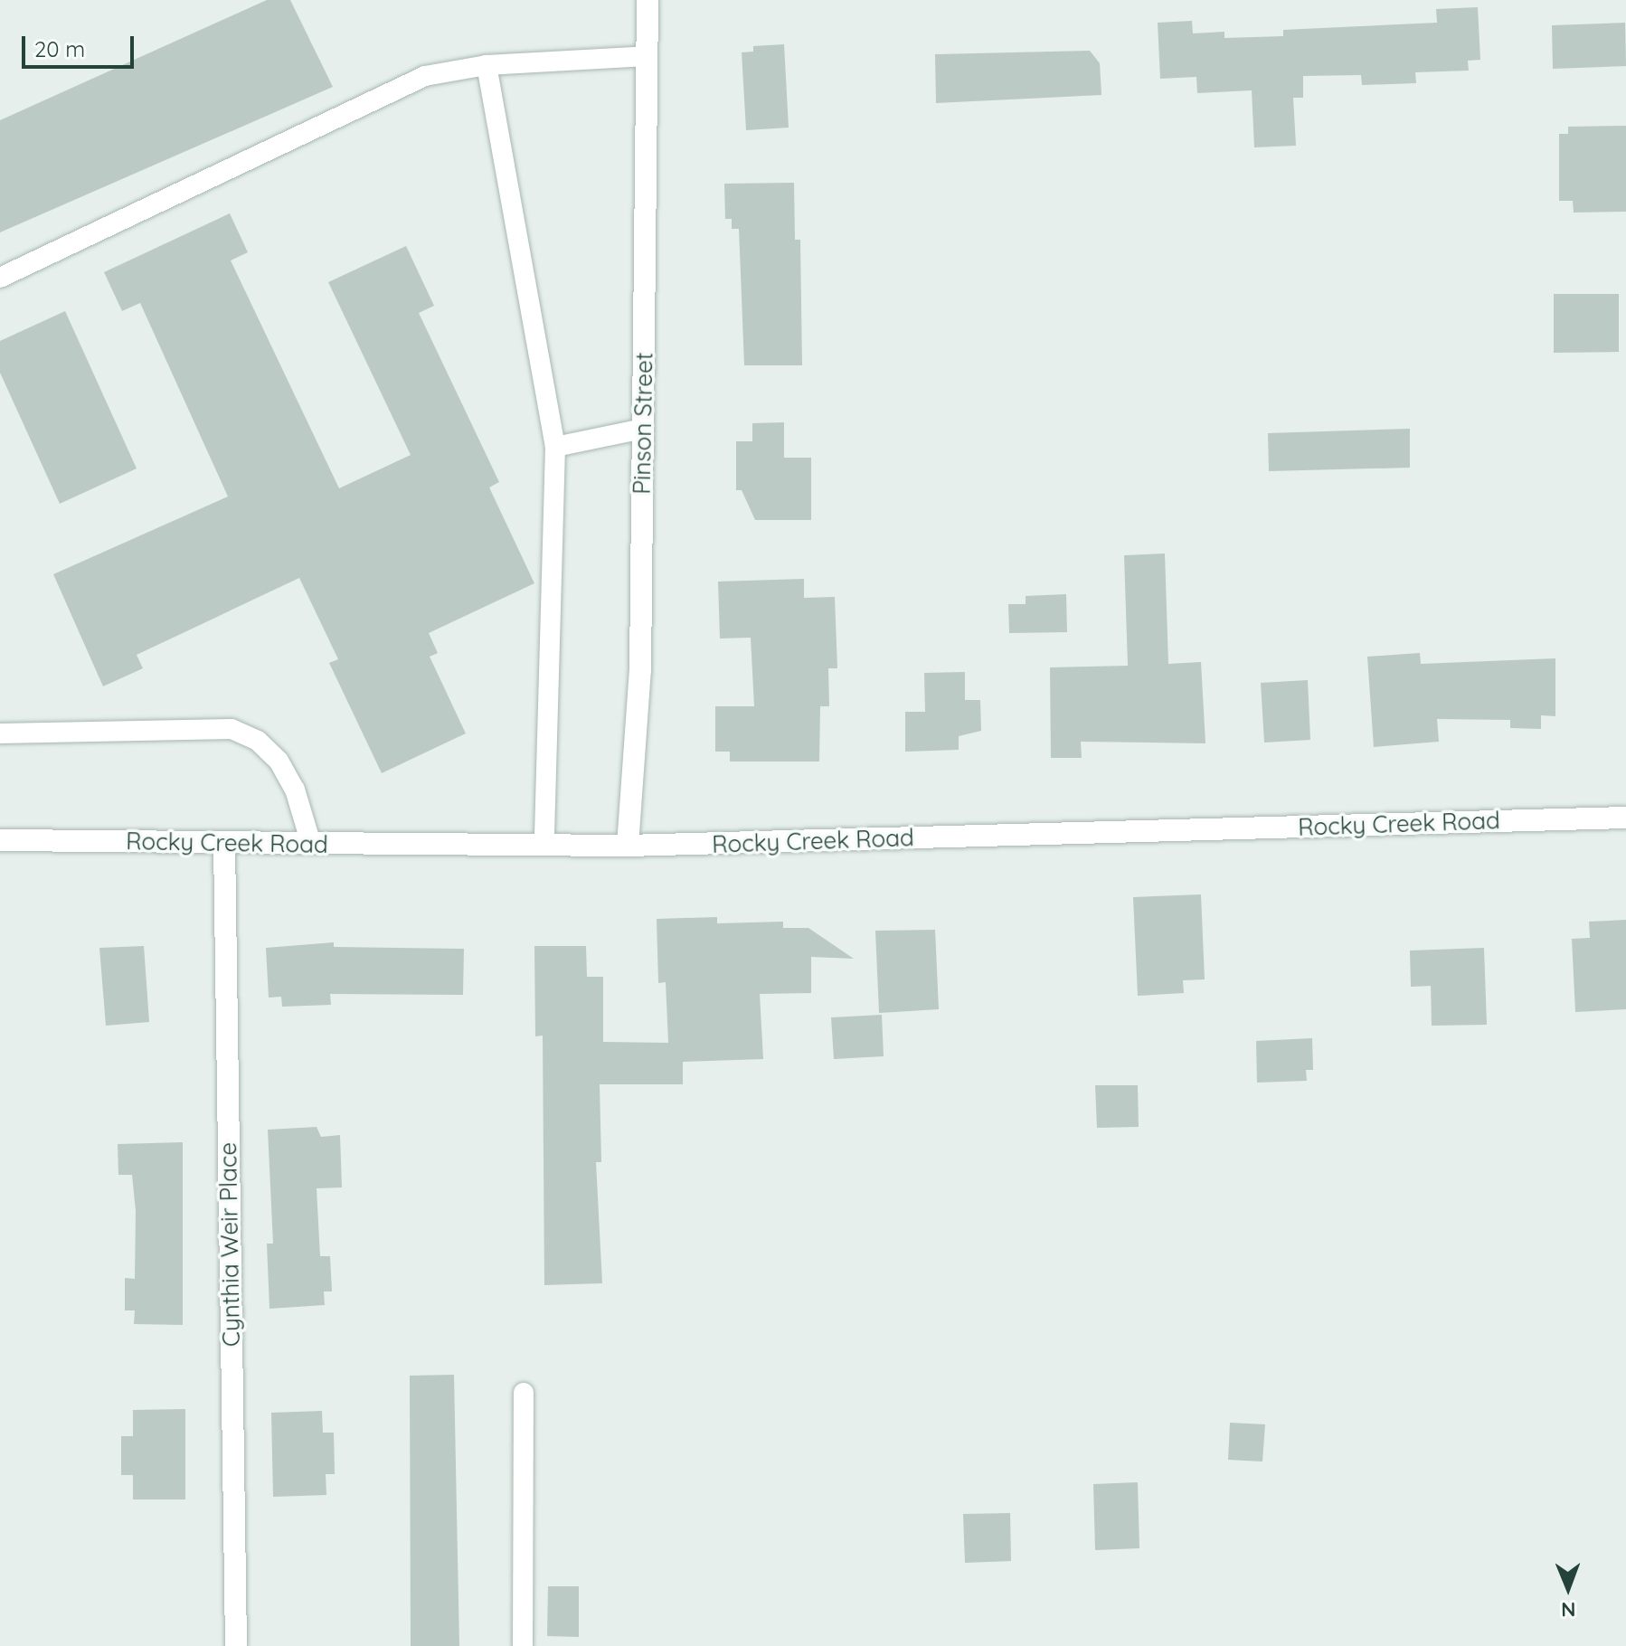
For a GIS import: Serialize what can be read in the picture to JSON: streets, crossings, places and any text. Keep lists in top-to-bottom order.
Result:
{
  "streets": {
    "street": ["Pinson Street", "Rocky Creek Road", "Cynthia Weir Place"]
  },
  "crossings": [
    ["Pinson Street", "Rocky Creek Road"],
    ["Rocky Creek Road", "Cynthia Weir Place"]
  ],
  "scale_bar": "20 m",
  "north": "bottom"
}
